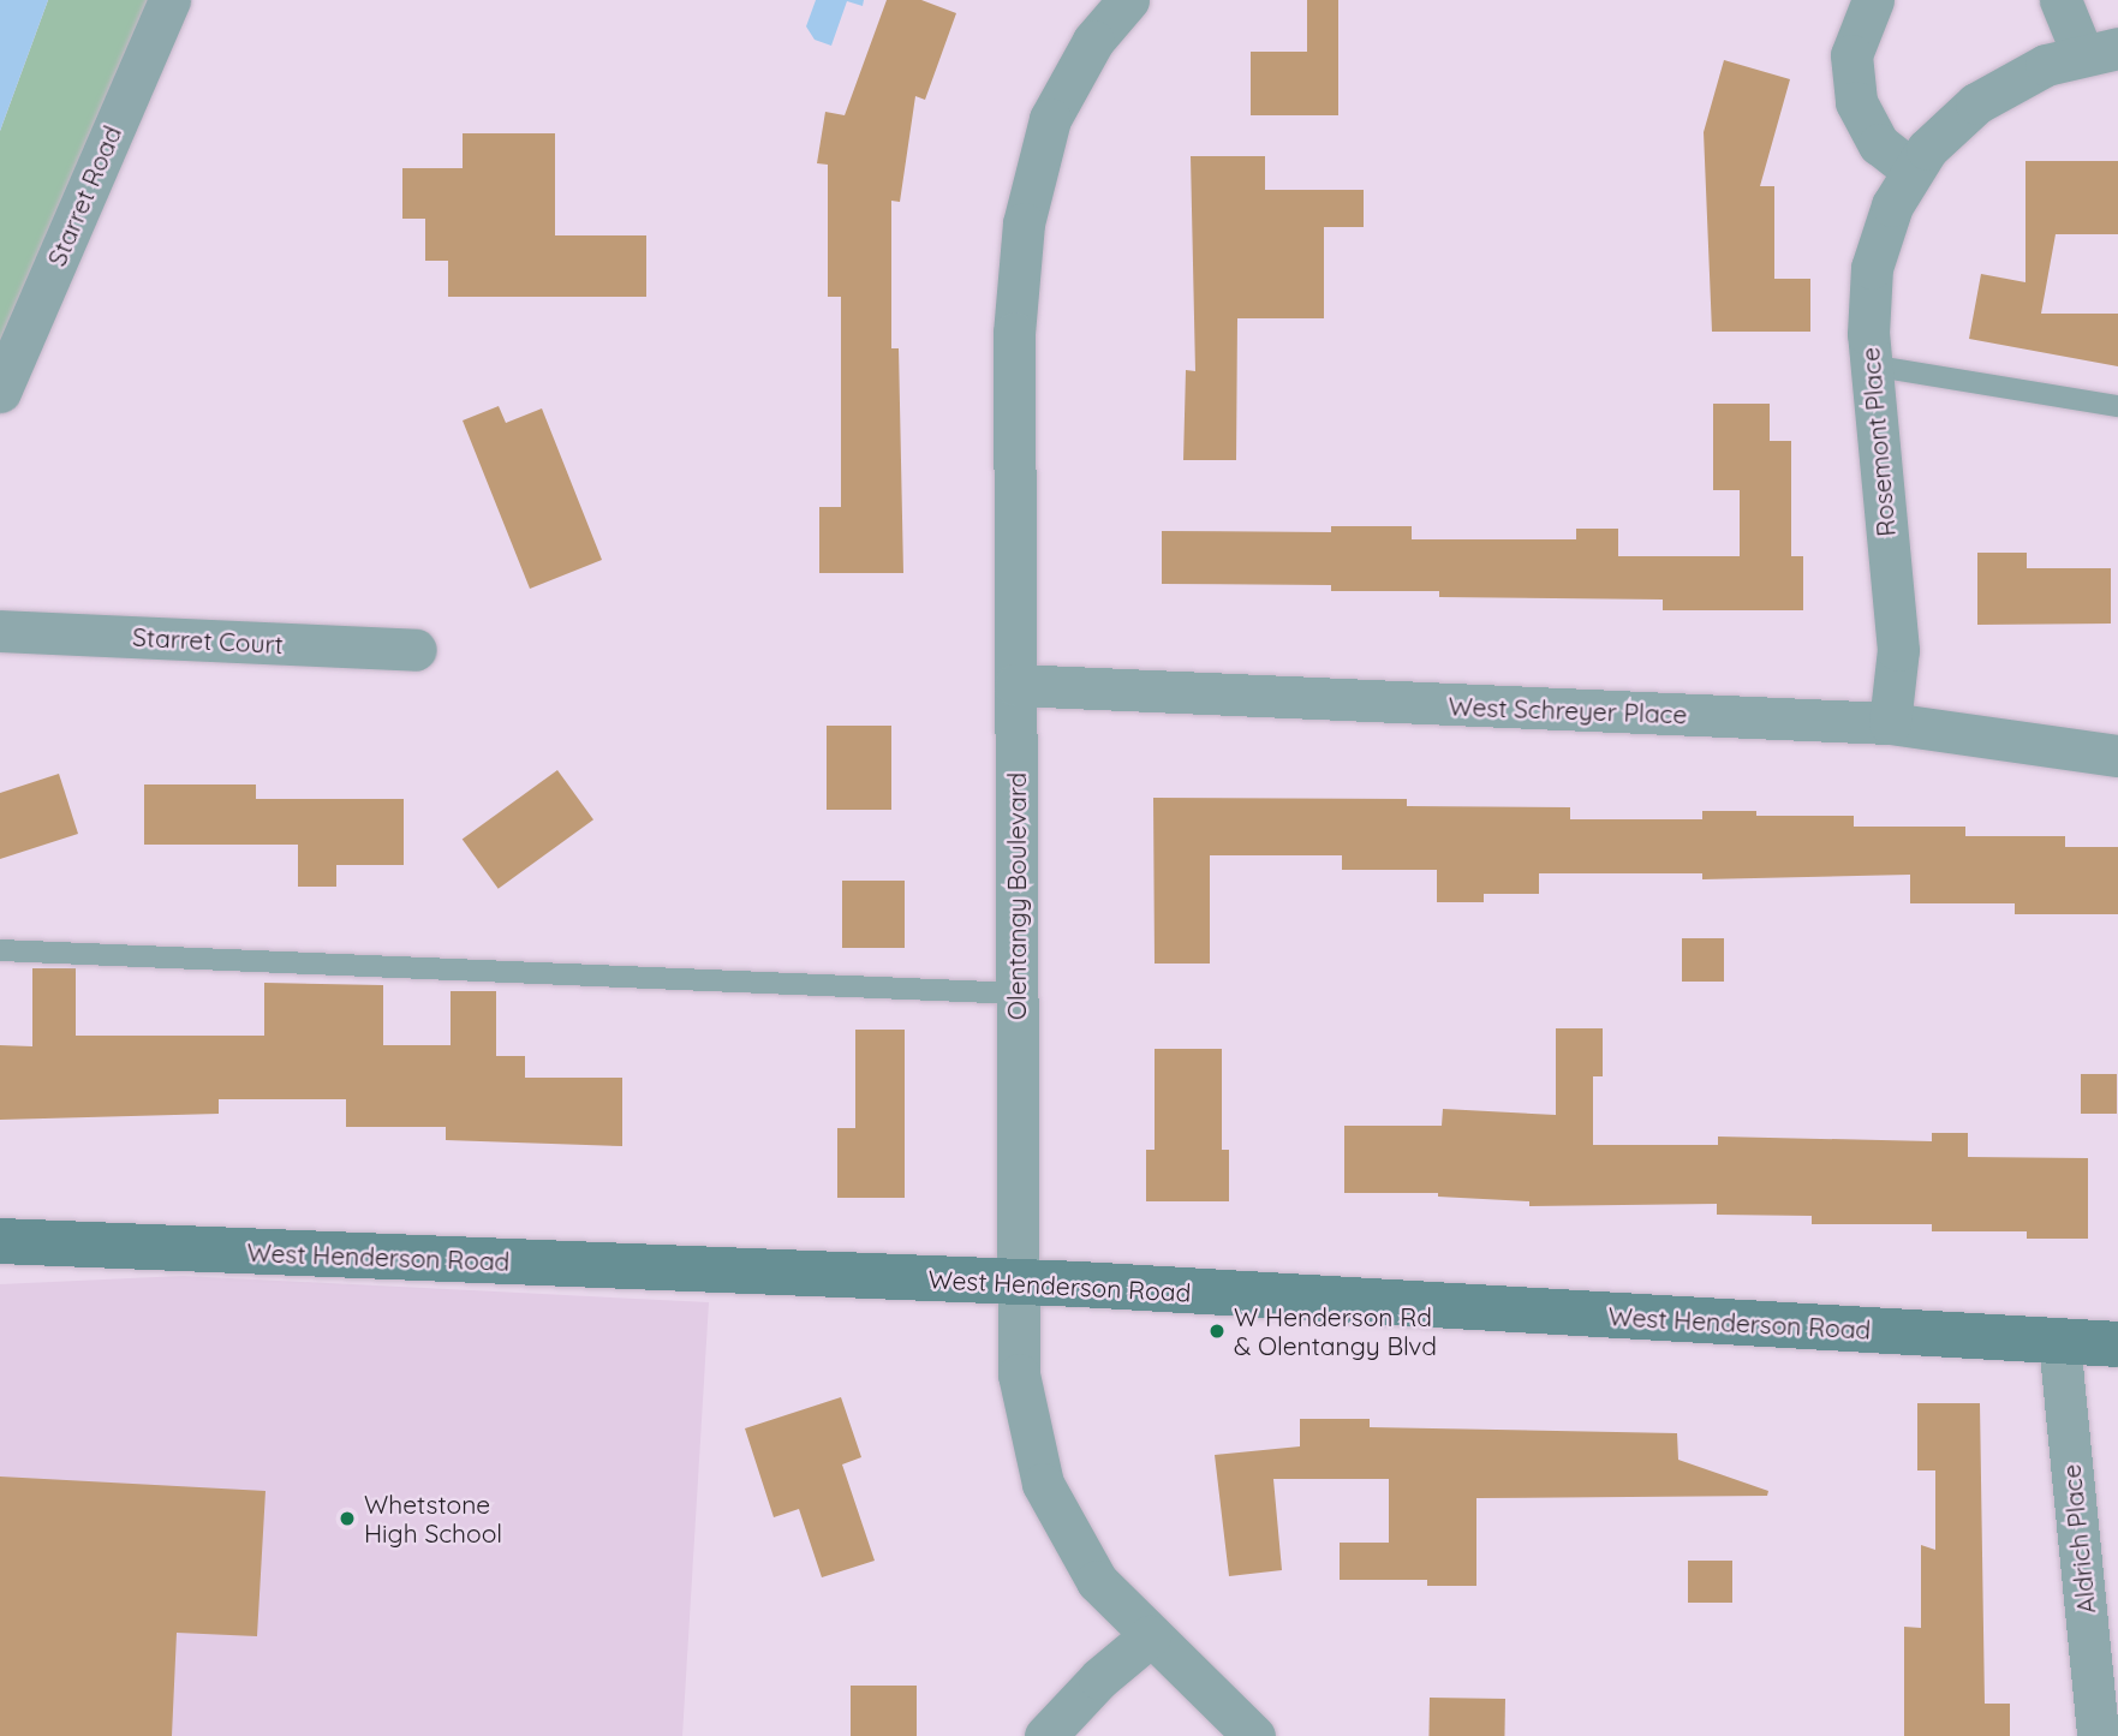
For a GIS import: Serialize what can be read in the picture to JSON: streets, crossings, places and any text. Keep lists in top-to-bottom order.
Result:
{
  "streets": {
    "main road": ["West Henderson Road"],
    "street": [
      "Starret Road",
      "Rosemont Place",
      "Starret Court",
      "West Schreyer Place",
      "Olentangy Boulevard",
      "Aldrich Place"
    ]
  },
  "crossings": [
    ["Rosemont Place", "West Schreyer Place"],
    ["West Schreyer Place", "Olentangy Boulevard"],
    ["Olentangy Boulevard", "West Henderson Road"],
    ["West Henderson Road", "Aldrich Place"]
  ],
  "places": ["W Henderson Rd & Olentangy Blvd", "Whetstone High School"]
}
